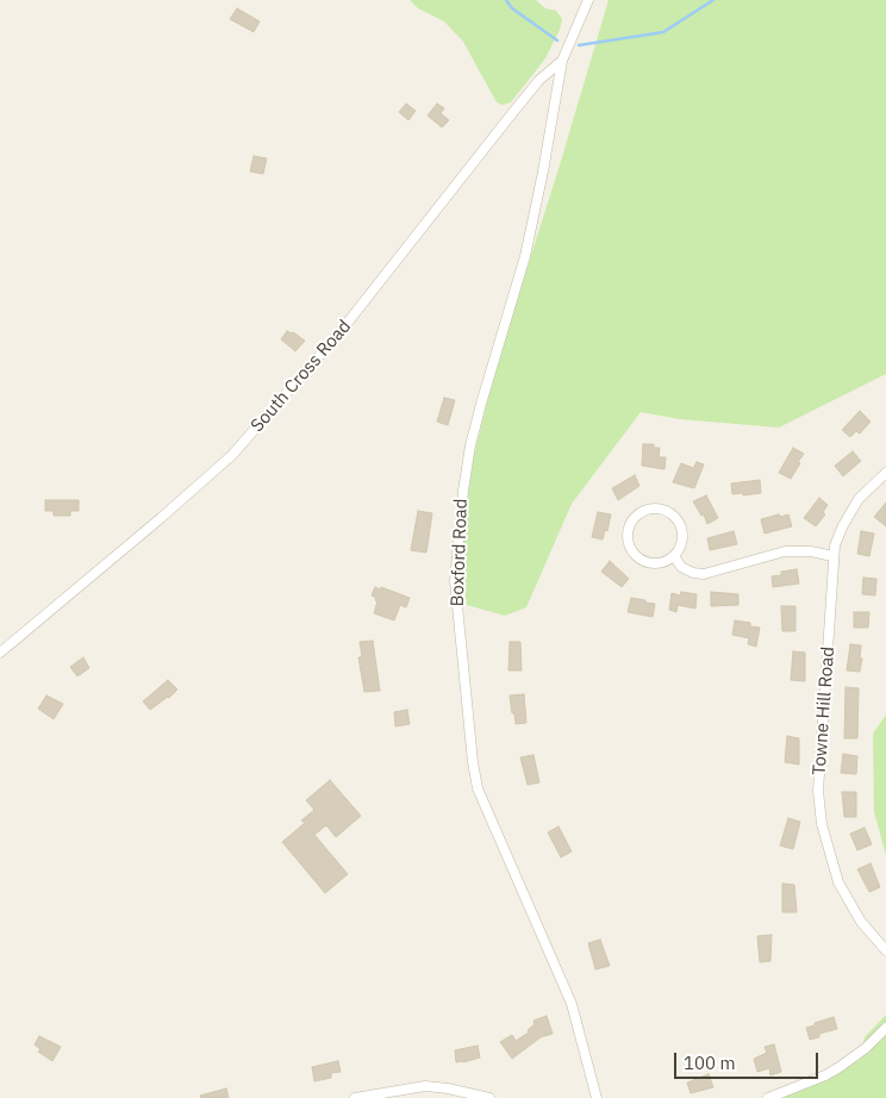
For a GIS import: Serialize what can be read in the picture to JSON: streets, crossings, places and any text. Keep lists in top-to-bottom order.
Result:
{
  "streets": {
    "street": ["South Cross Road", "Boxford Road", "Towne Hill Road"]
  },
  "crossings": [
    ["South Cross Road", "Boxford Road"]
  ],
  "scale_bar": "100 m"
}
